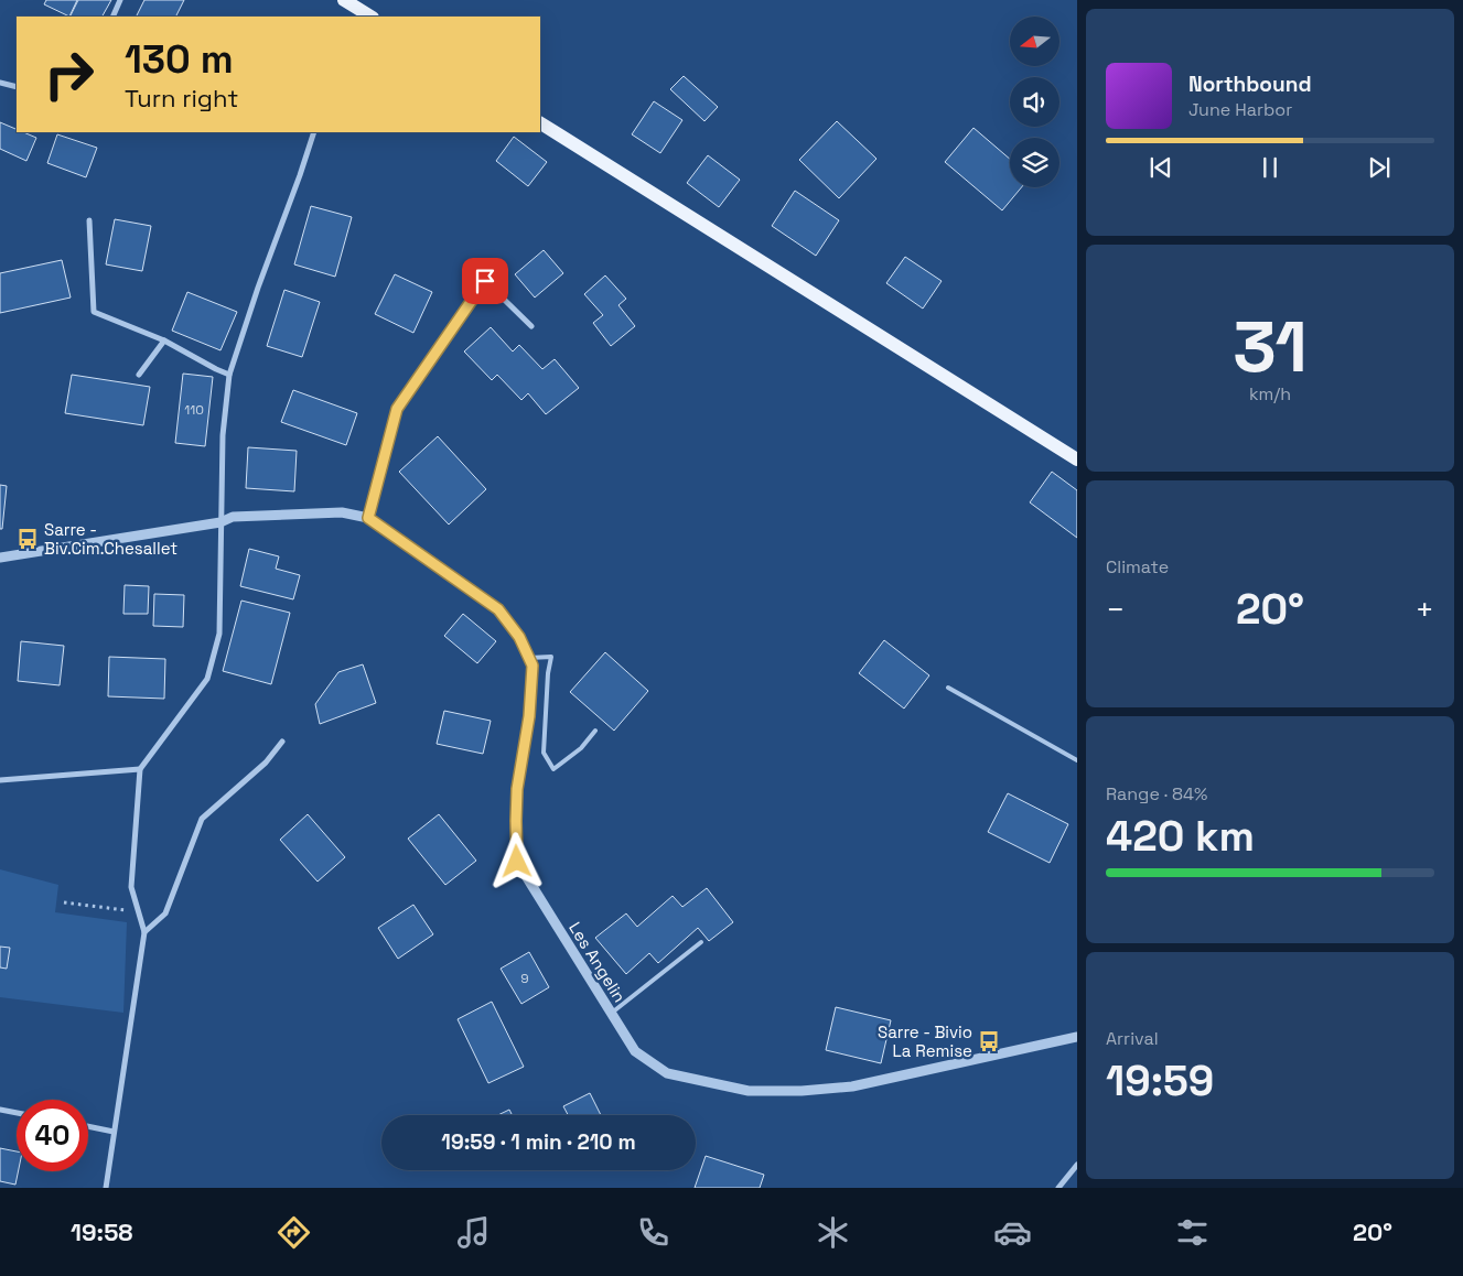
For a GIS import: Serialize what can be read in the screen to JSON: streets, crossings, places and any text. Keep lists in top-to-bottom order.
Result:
{
  "streets": {
    "street": ["Les Angelin"]
  },
  "places": {
    "bus stop": ["Sarre - Biv.Cim.Chesallet", "Sarre - Bivio La Remise"]
  },
  "house_numbers": ["110", "9"],
  "north": "left",
  "page": {
    "turn": ["130 m", "Turn right"],
    "song": ["Northbound", "June Harbor"],
    "tile": [
      ["31", "km/h"],
      "Climate",
      ["Range · 84%", "420 km"],
      ["Arrival", "19:59"]
    ],
    "heat": ["−", "20°", "+"],
    "limit": "40",
    "trip": "19:59 · 1 min · 210 m",
    "tabs": ["19:58", "20°"]
  }
}
